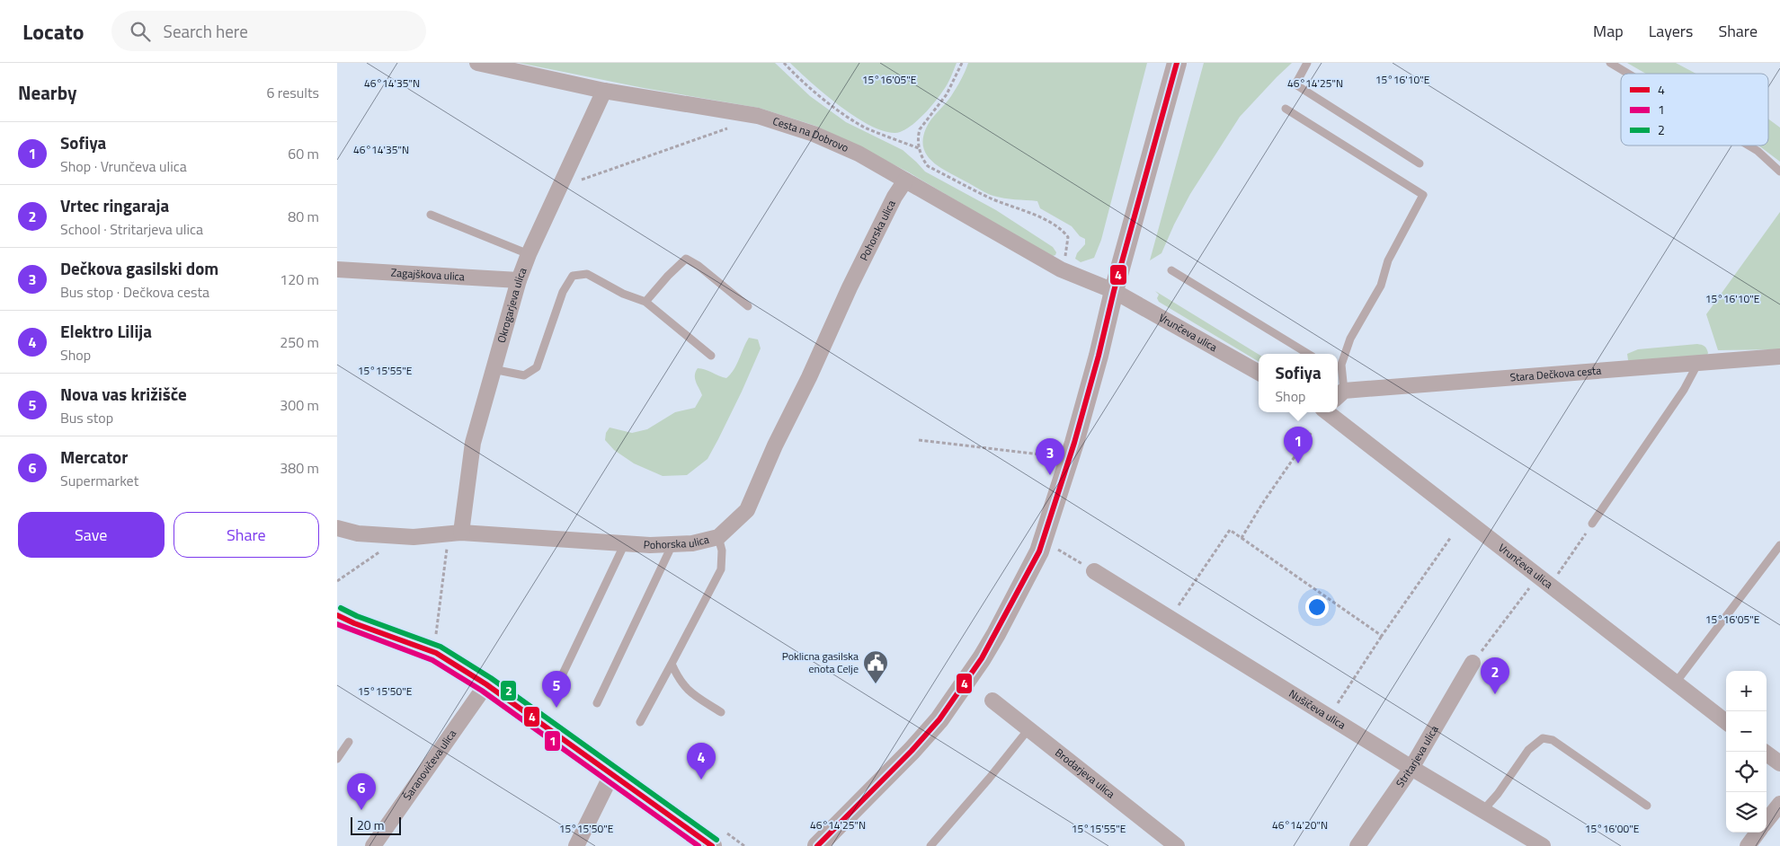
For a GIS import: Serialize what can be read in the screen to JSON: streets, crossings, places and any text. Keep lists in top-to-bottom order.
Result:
{
  "streets": {
    "street": [
      "Cesta na Dobrovo",
      "Pohorska ulica",
      "Zagajškova ulica",
      "Okrogarjeva ulica",
      "Vrunčeva ulica",
      "Stara Dečkova cesta",
      "Nušičeva ulica",
      "Stritarjeva ulica",
      "Šaranovičeva ulica",
      "Brodarjeva ulica"
    ]
  },
  "crossings": [
    ["Cesta na Dobrovo", "Pohorska ulica"],
    ["Cesta na Dobrovo", "Okrogarjeva ulica"],
    ["Cesta na Dobrovo", "Vrunčeva ulica"],
    ["Pohorska ulica", "Okrogarjeva ulica"],
    ["Zagajškova ulica", "Okrogarjeva ulica"],
    ["Nušičeva ulica", "Stritarjeva ulica"]
  ],
  "places": {
    "public building": ["Poklicna gasilska enota Celje"]
  },
  "lines": ["transit line 4", "transit line 2", "transit line 1"],
  "legend": ["4", "1", "2"],
  "scale_bar": "20 m",
  "page": {
    "header": "Locato",
    "search": "Search here",
    "nav": ["Map", "Layers", "Share"],
    "heading": ["Nearby", "6 results"],
    "list": [
      {
        "mark": "1",
        "name": "Sofiya",
        "note": "Shop · Vrunčeva ulica",
        "value": "60 m"
      },
      {
        "mark": "2",
        "name": "Vrtec ringaraja",
        "note": "School · Stritarjeva ulica",
        "value": "80 m"
      },
      {
        "mark": "3",
        "name": "Dečkova gasilski dom",
        "note": "Bus stop · Dečkova cesta",
        "value": "120 m"
      },
      {
        "mark": "4",
        "name": "Elektro Lilija",
        "note": "Shop",
        "value": "250 m"
      },
      {
        "mark": "5",
        "name": "Nova vas križišče",
        "note": "Bus stop",
        "value": "300 m"
      },
      {
        "mark": "6",
        "name": "Mercator",
        "note": "Supermarket",
        "value": "380 m"
      }
    ],
    "popup": ["Sofiya", "Shop"],
    "pins": [
      "1",
      "3",
      "2",
      "5",
      "4",
      "6"
    ],
    "buttons": ["Save", "Share"],
    "map_buttons": ["+", "−"],
    "scale": "20 m"
  },
  "coordinates": [
    "15°16'05\"E",
    "15°16'10\"E",
    "46°14'35\"N",
    "46°14'25\"N",
    "15°15'55\"E",
    "15°15'50\"E",
    "46°14'20\"N",
    "15°16'00\"E"
  ]
}
